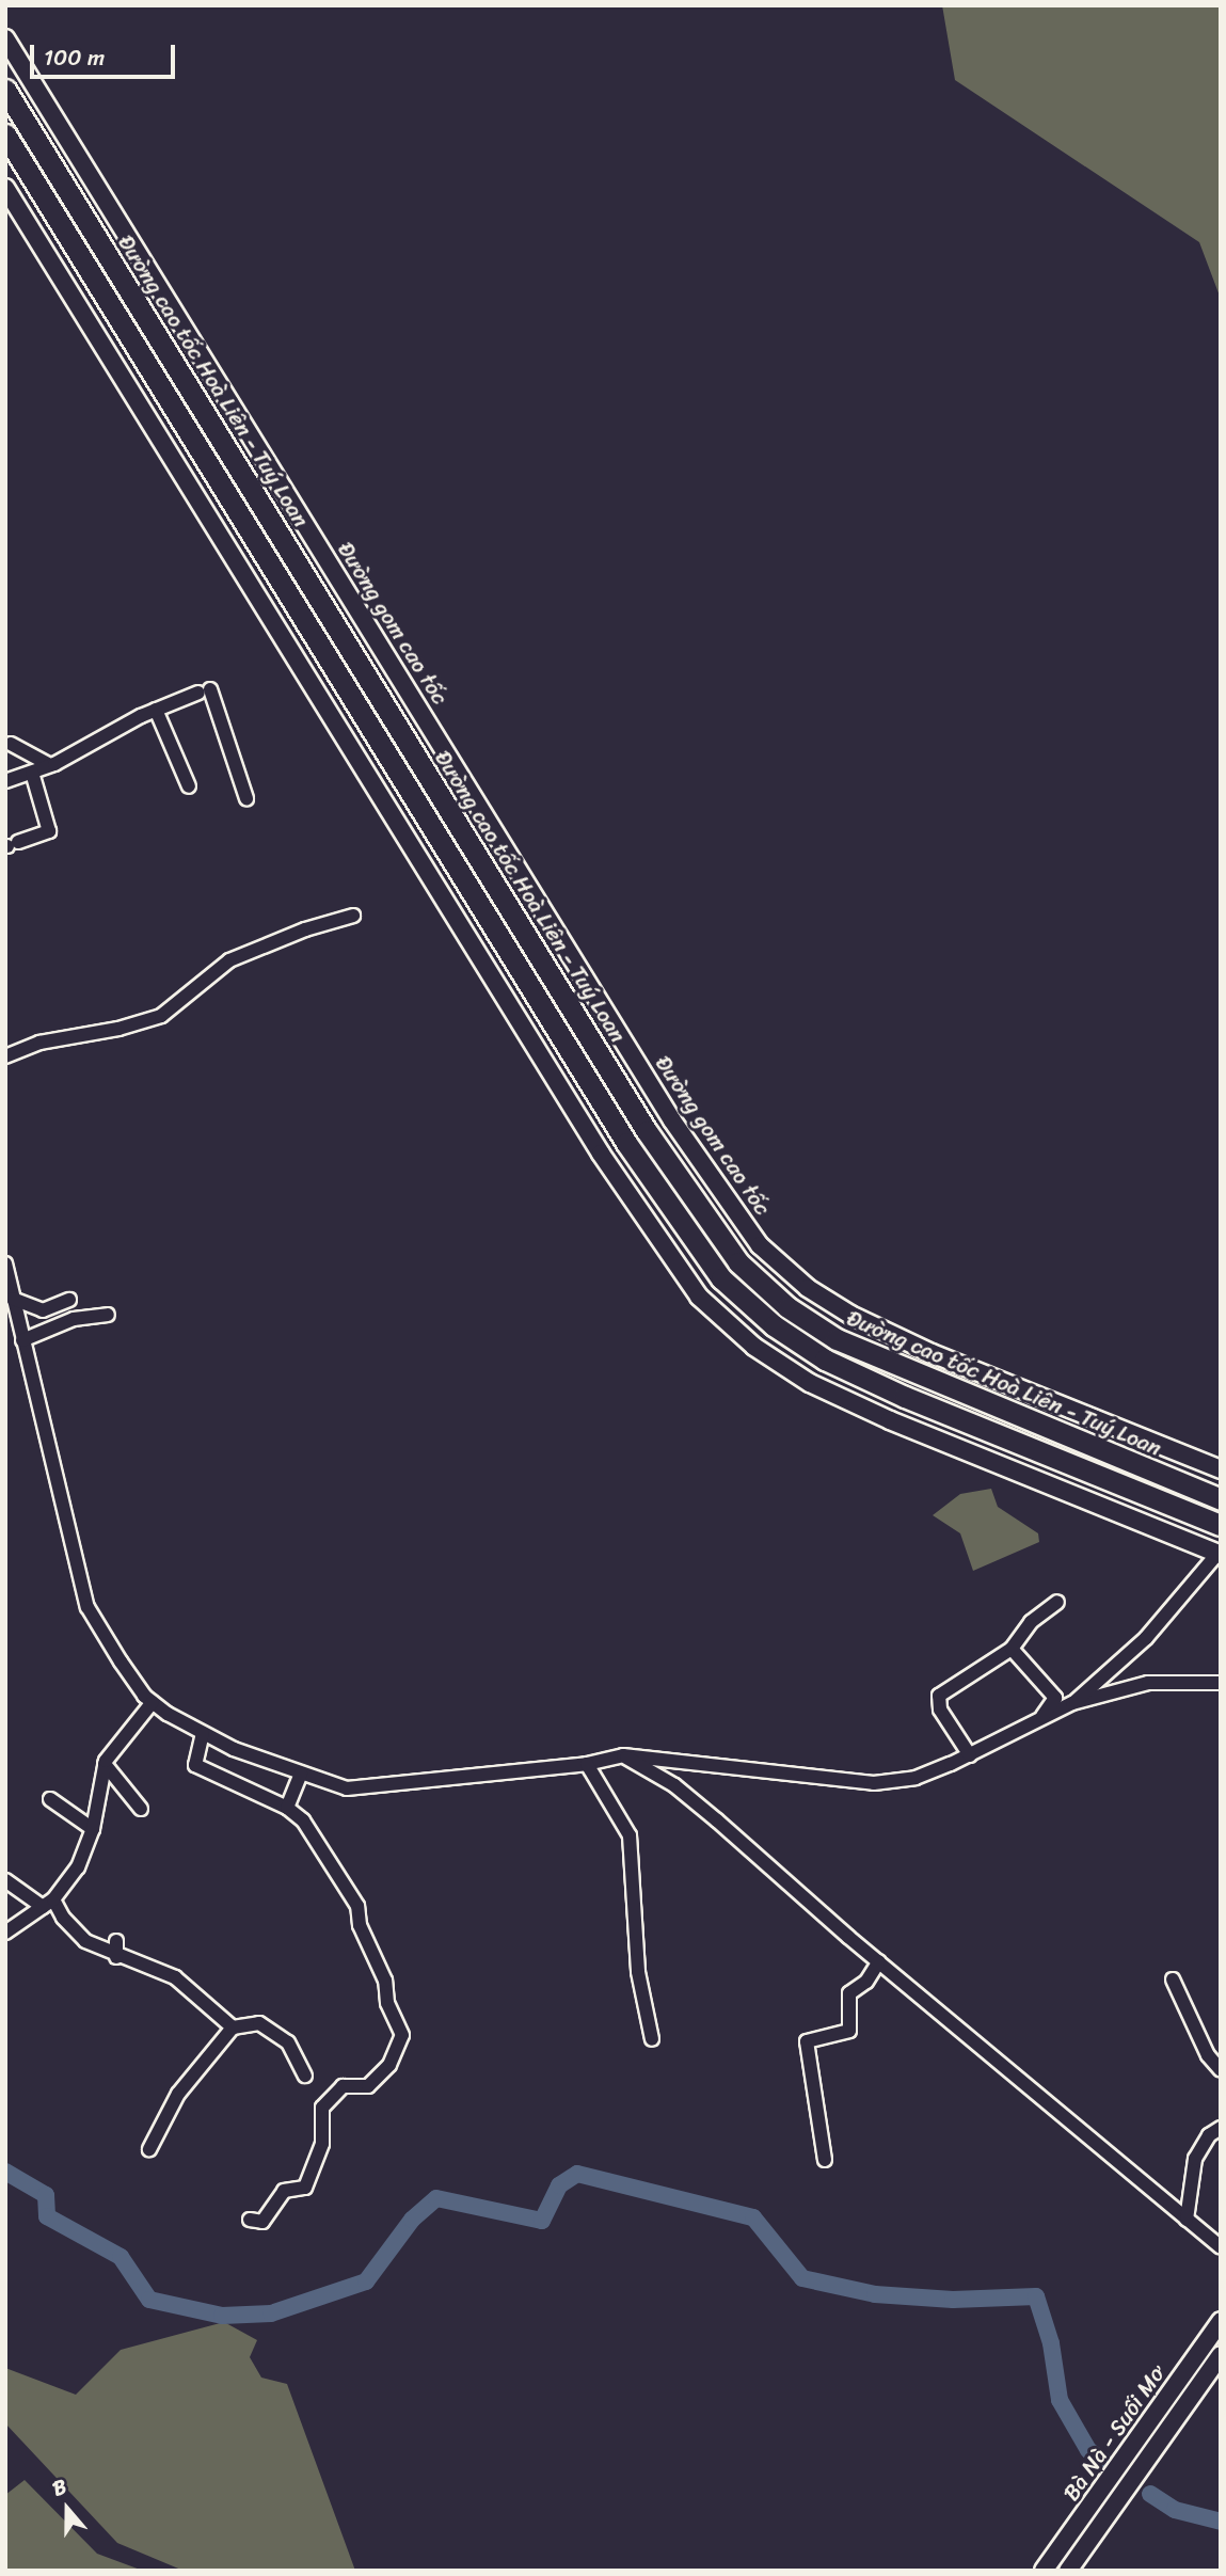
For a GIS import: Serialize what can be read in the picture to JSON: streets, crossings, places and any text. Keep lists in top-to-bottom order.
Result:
{
  "streets": {
    "highway": ["Đường cao tốc Hoà Liên - Tuý Loan"],
    "main road": ["Đường gom cao tốc", "Bà Nà - Suối Mơ"]
  },
  "scale_bar": "100 m",
  "north": "top"
}
